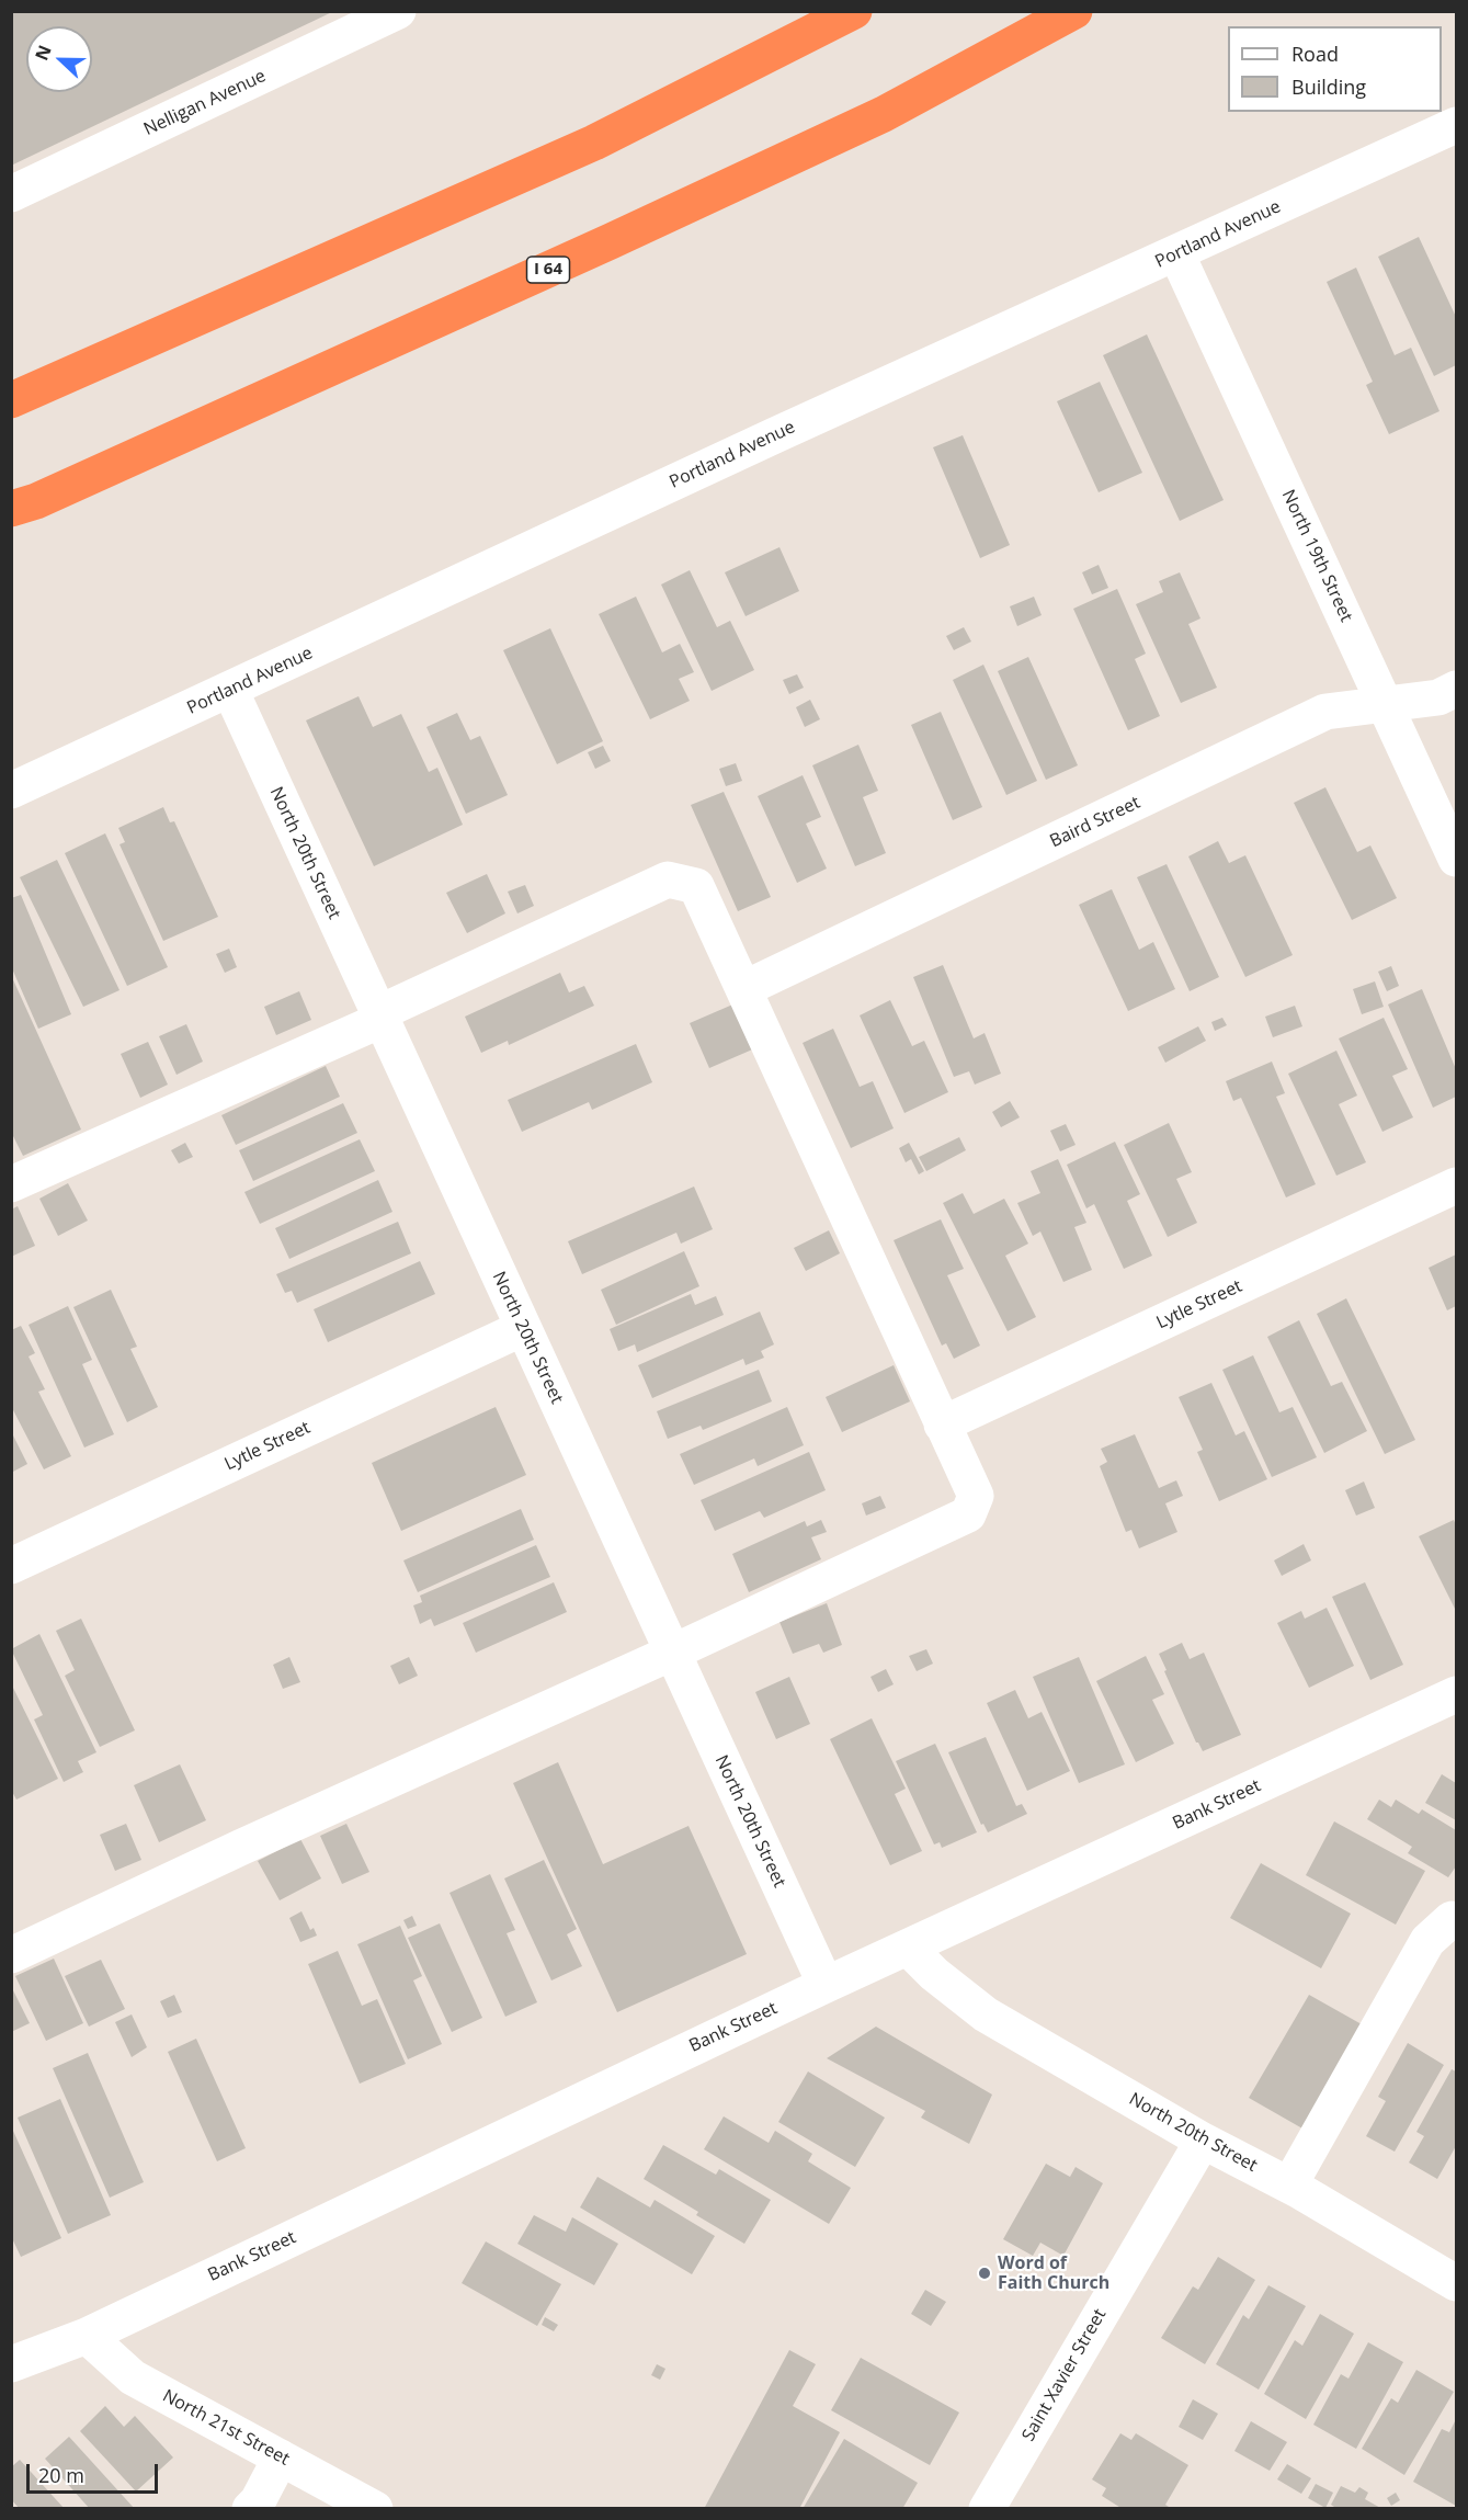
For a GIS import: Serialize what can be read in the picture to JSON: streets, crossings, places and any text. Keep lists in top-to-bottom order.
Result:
{
  "streets": {
    "highway": ["I 64"],
    "street": [
      "Nelligan Avenue",
      "Portland Avenue",
      "North 19th Street",
      "Baird Street",
      "North 20th Street",
      "Lytle Street",
      "Bank Street",
      "Saint Xavier Street",
      "North 21st Street"
    ]
  },
  "crossings": [
    ["Portland Avenue", "North 19th Street"],
    ["Portland Avenue", "North 20th Street"],
    ["North 19th Street", "Baird Street"],
    ["North 20th Street", "Lytle Street"],
    ["North 20th Street", "Bank Street"],
    ["North 20th Street", "Saint Xavier Street"],
    ["Bank Street", "North 21st Street"]
  ],
  "places": ["Word of Faith Church"],
  "legend": ["Road", "Building"],
  "scale_bar": "20 m",
  "north": "left"
}
